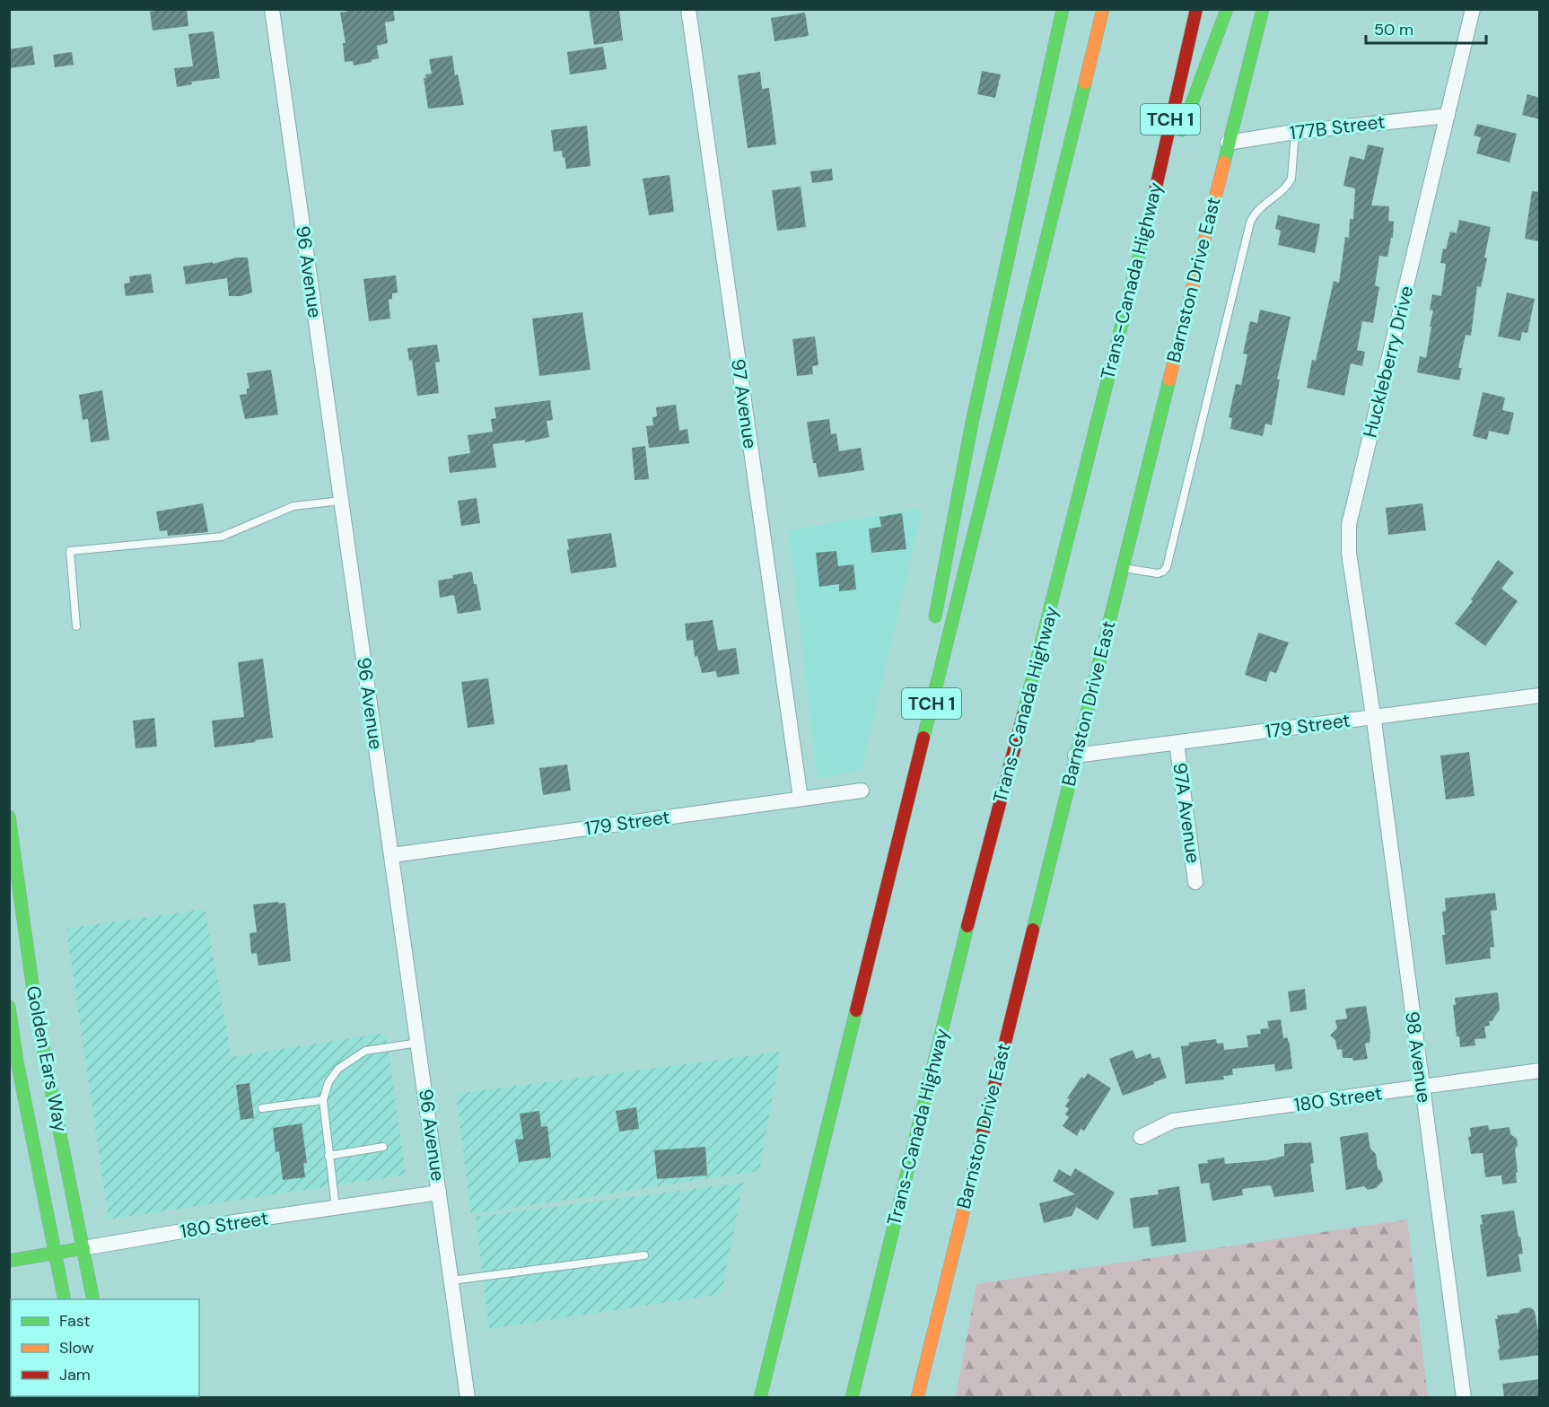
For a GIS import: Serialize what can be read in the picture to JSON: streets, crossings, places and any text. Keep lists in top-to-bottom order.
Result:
{
  "streets": {
    "main road": [
      "TCH 1",
      "Barnston Drive East",
      "Trans-Canada Highway",
      "Golden Ears Way",
      "180 Street"
    ],
    "street": [
      "177B Street",
      "96 Avenue",
      "Huckleberry Drive",
      "97 Avenue",
      "179 Street",
      "97A Avenue",
      "98 Avenue"
    ]
  },
  "crossings": [
    ["177B Street", "Barnston Drive East"],
    ["177B Street", "Huckleberry Drive"],
    ["96 Avenue", "179 Street"],
    ["96 Avenue", "180 Street"],
    ["Barnston Drive East", "179 Street"],
    ["Huckleberry Drive", "179 Street"],
    ["Huckleberry Drive", "98 Avenue"],
    ["97 Avenue", "179 Street"],
    ["179 Street", "97A Avenue"],
    ["179 Street", "98 Avenue"],
    ["98 Avenue", "180 Street"],
    ["Golden Ears Way", "180 Street"]
  ],
  "legend": ["Fast", "Slow", "Jam"],
  "scale_bar": "50 m"
}
